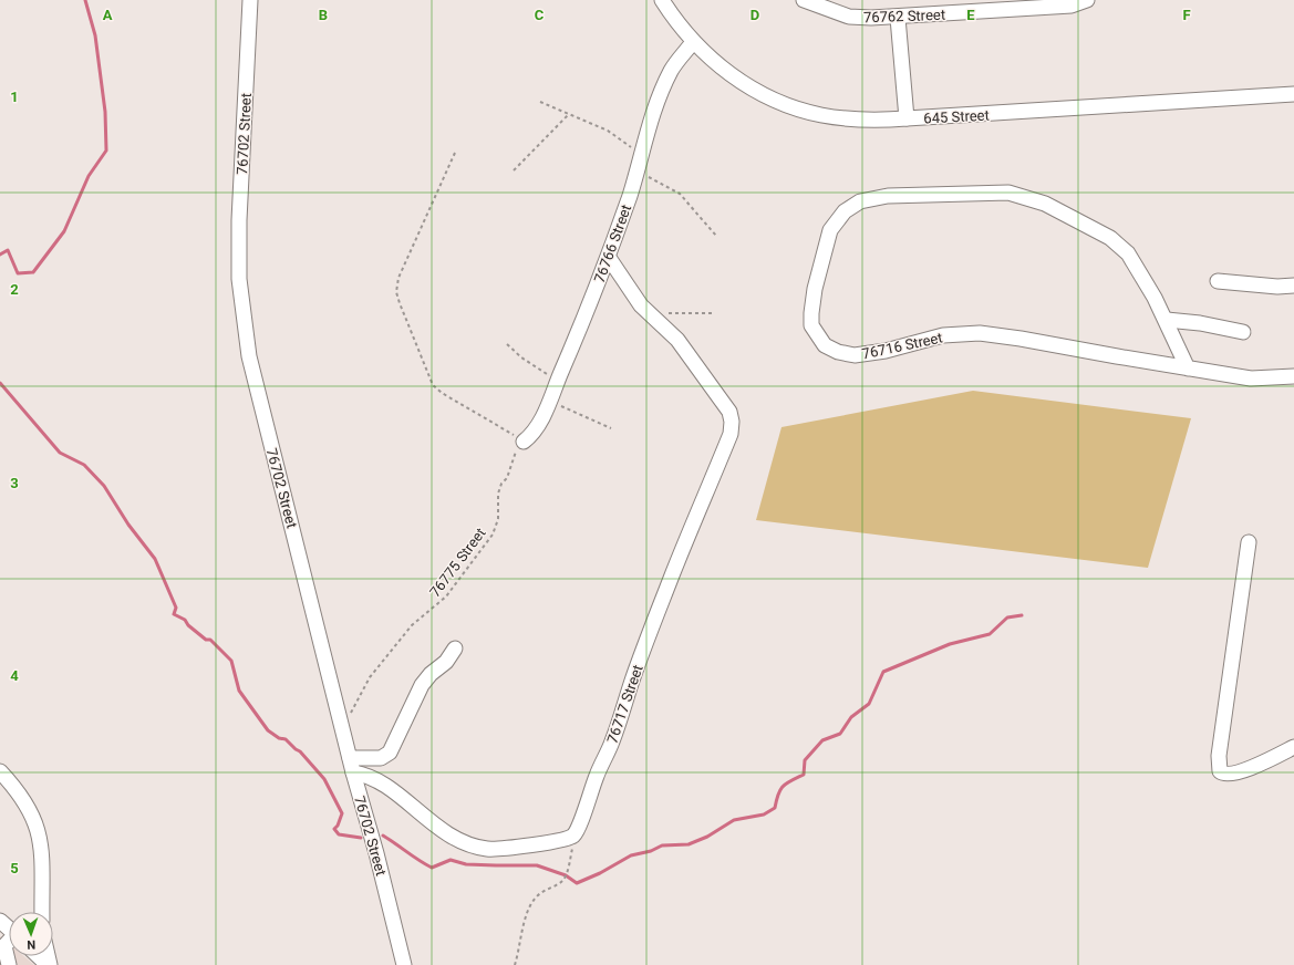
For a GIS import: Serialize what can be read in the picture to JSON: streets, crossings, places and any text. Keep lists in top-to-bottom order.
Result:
{
  "streets": {
    "street": [
      "76762 Street",
      "645 Street",
      "76702 Street",
      "76766 Street",
      "76716 Street",
      "76717 Street"
    ],
    "path": ["76775 Street"]
  },
  "crossings": [
    ["645 Street", "76766 Street"],
    ["76702 Street", "76775 Street"],
    ["76766 Street", "76775 Street"]
  ],
  "north": "bottom",
  "grid": {
    "columns": [
      "A",
      "B",
      "C",
      "D",
      "E",
      "F"
    ],
    "rows": [
      "1",
      "2",
      "3",
      "4",
      "5"
    ]
  }
}
